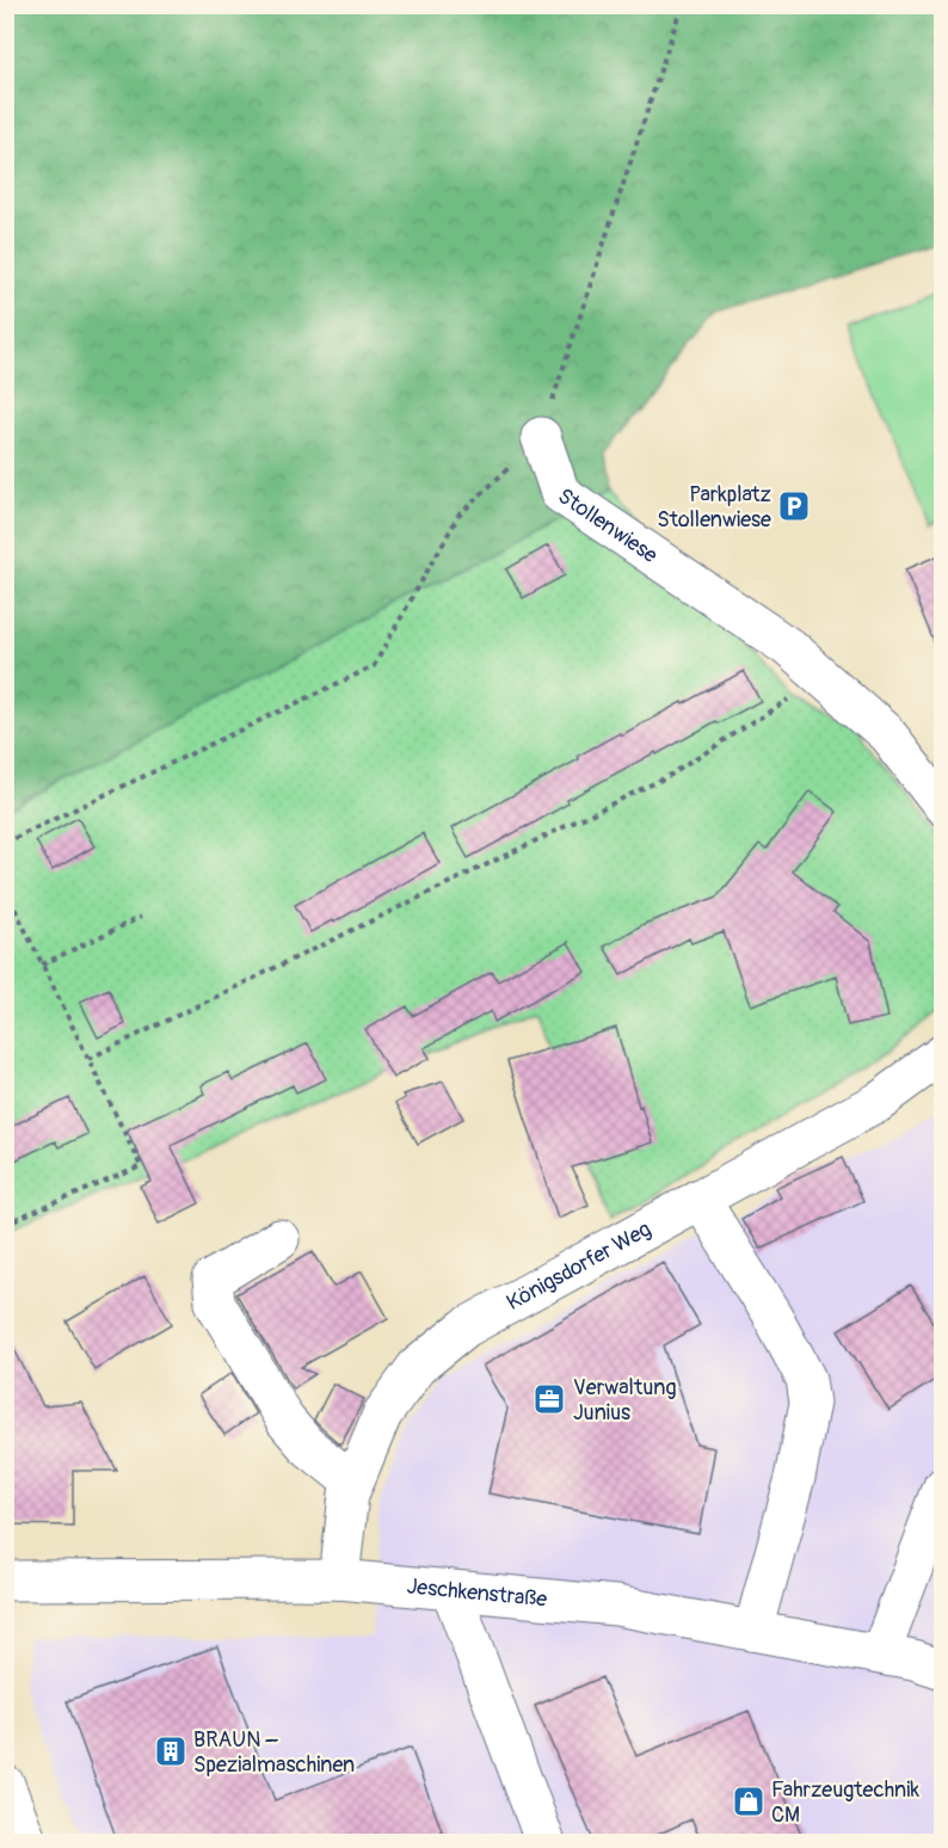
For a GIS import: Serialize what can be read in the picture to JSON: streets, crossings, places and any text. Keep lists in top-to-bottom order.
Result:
{
  "streets": {
    "street": ["Stollenwiese", "Königsdorfer Weg", "Jeschkenstraße"]
  },
  "crossings": [
    ["Königsdorfer Weg", "Jeschkenstraße"]
  ],
  "places": {
    "parking": ["Parkplatz Stollenwiese"],
    "office": ["Verwaltung Junius"],
    "building": ["BRAUN – Spezialmaschinen"],
    "shop": ["Fahrzeugtechnik CM"]
  }
}
